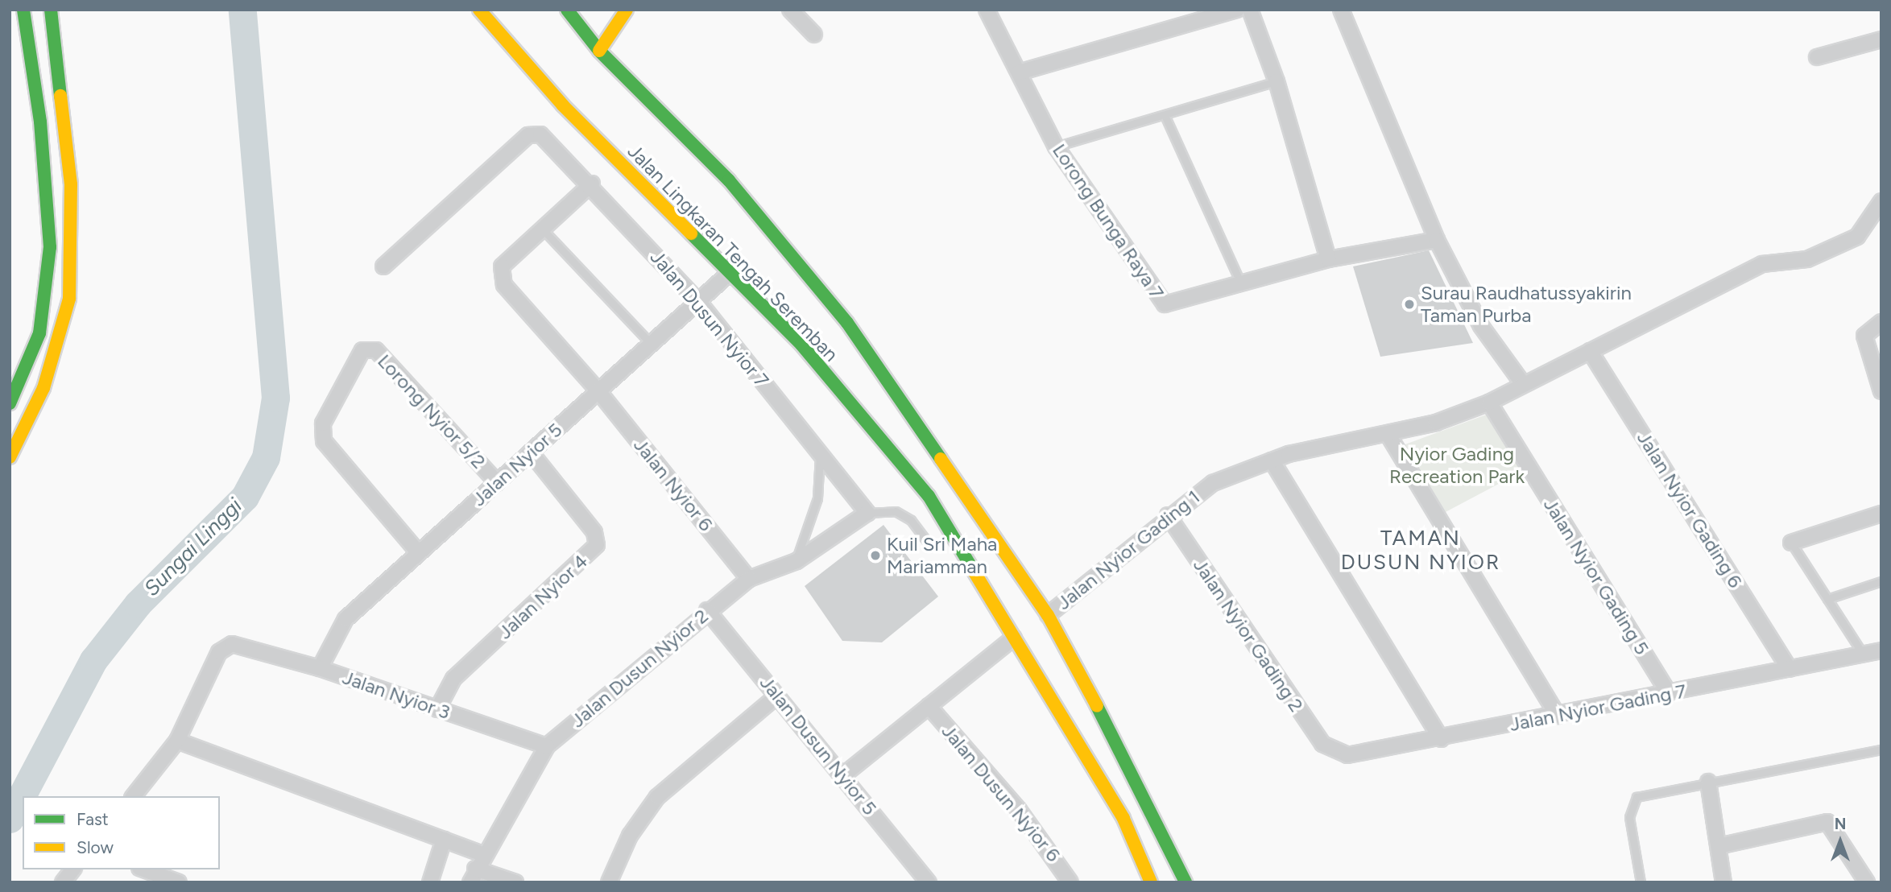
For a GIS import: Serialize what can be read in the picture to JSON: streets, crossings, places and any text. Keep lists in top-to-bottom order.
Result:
{
  "streets": {
    "main road": ["Jalan Lingkaran Tengah Seremban"],
    "street": [
      "Lorong Bunga Raya 7",
      "Jalan Dusun Nyior 7",
      "Lorong Nyior 5/2",
      "Jalan Nyior 5",
      "Jalan Nyior 6",
      "Jalan Nyior Gading 6",
      "Jalan Nyior Gading 1",
      "Jalan Nyior Gading 5",
      "Jalan Nyior 4",
      "Jalan Nyior Gading 2",
      "Jalan Dusun Nyior 2",
      "Jalan Nyior 3",
      "Jalan Nyior Gading 7",
      "Jalan Dusun Nyior 5",
      "Jalan Dusun Nyior 6"
    ]
  },
  "crossings": [
    ["Jalan Lingkaran Tengah Seremban", "Jalan Nyior 5"],
    ["Jalan Lingkaran Tengah Seremban", "Jalan Nyior Gading 1"],
    ["Jalan Dusun Nyior 7", "Jalan Nyior 5"],
    ["Jalan Dusun Nyior 7", "Jalan Dusun Nyior 2"],
    ["Lorong Nyior 5/2", "Jalan Nyior 5"],
    ["Jalan Nyior 5", "Jalan Nyior 6"],
    ["Jalan Nyior 5", "Jalan Nyior 4"],
    ["Jalan Nyior 5", "Jalan Nyior 3"],
    ["Jalan Nyior 6", "Jalan Dusun Nyior 2"],
    ["Jalan Nyior Gading 6", "Jalan Nyior Gading 1"],
    ["Jalan Nyior Gading 6", "Jalan Nyior Gading 7"],
    ["Jalan Nyior Gading 1", "Jalan Nyior Gading 5"],
    ["Jalan Nyior Gading 1", "Jalan Nyior Gading 2"],
    ["Jalan Nyior Gading 5", "Jalan Nyior Gading 7"],
    ["Jalan Nyior 4", "Jalan Nyior 3"],
    ["Jalan Nyior Gading 2", "Jalan Nyior Gading 7"],
    ["Jalan Dusun Nyior 2", "Jalan Nyior 3"],
    ["Jalan Dusun Nyior 2", "Jalan Dusun Nyior 5"]
  ],
  "districts": ["TAMAN DUSUN NYIOR"],
  "water": ["Sungai Linggi"],
  "parks": ["Nyior Gading Recreation Park"],
  "places": ["Surau Raudhatussyakirin Taman Purba", "Kuil Sri Maha Mariamman"],
  "legend": ["Fast", "Slow"],
  "north": "top"
}
